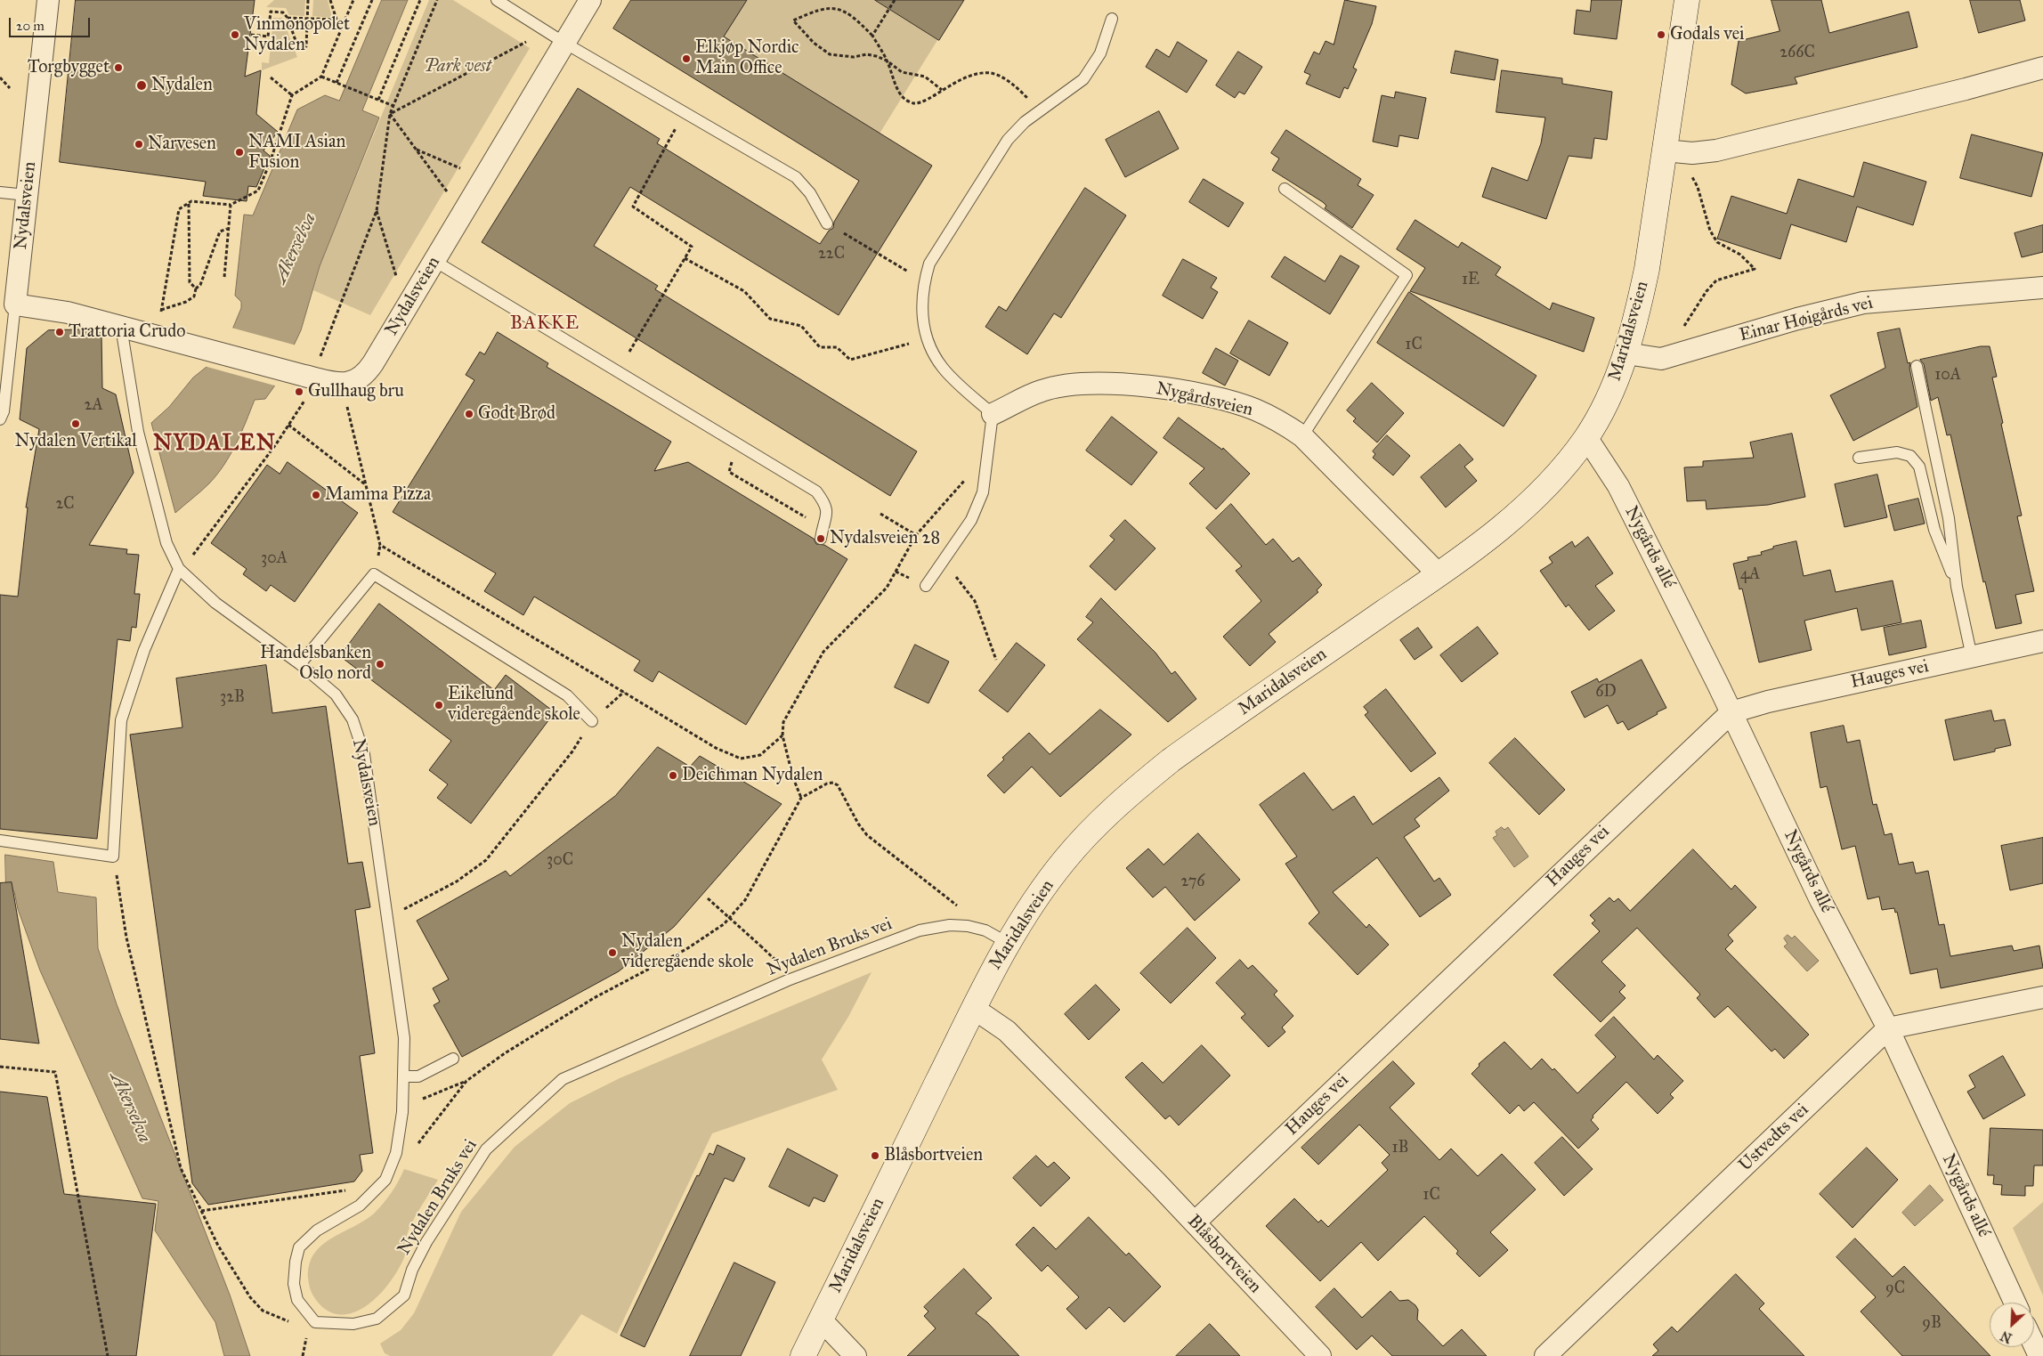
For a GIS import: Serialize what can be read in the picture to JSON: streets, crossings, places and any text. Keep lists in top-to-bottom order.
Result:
{
  "streets": {
    "main road": ["Maridalsveien"],
    "street": [
      "Nydalsveien",
      "Einar Høigårds vei",
      "Nygårdsveien",
      "Nygårds allé",
      "Hauges vei",
      "Ustvedts vei",
      "Blåsbortveien"
    ],
    "lane": ["Nydalen Bruks vei"]
  },
  "crossings": [
    ["Einar Høigårds vei", "Maridalsveien"],
    ["Maridalsveien", "Nygårdsveien"],
    ["Maridalsveien", "Nygårds allé"],
    ["Maridalsveien", "Nydalen Bruks vei"],
    ["Maridalsveien", "Blåsbortveien"],
    ["Nygårds allé", "Hauges vei"],
    ["Nygårds allé", "Ustvedts vei"],
    ["Hauges vei", "Blåsbortveien"]
  ],
  "districts": ["BAKKE", "NYDALEN"],
  "water": ["Akerselva"],
  "parks": ["Park vest"],
  "places": [
    "Vinmonopolet Nydalen",
    "Godals vei",
    "Elkjøp Nordic Main Office",
    "Torgbygget",
    "Nydalen",
    "Narvesen",
    "NAMI Asian Fusion",
    "Trattoria Crudo",
    "Gullhaug bru",
    "Godt Brød",
    "Nydalen Vertikal",
    "Mamma Pizza",
    "Nydalsveien 28",
    "Handelsbanken Oslo nord",
    "Eikelund videregående skole",
    "Deichman Nydalen",
    "Nydalen videregående skole",
    "Blåsbortveien"
  ],
  "house_numbers": [
    "266C",
    "22C",
    "1E",
    "1C",
    "10A",
    "2A",
    "2C",
    "30A",
    "4A",
    "6D",
    "32B",
    "30C",
    "276",
    "1B",
    "1C",
    "9C",
    "9B"
  ],
  "scale_bar": "20 m",
  "north": "bottom left"
}
